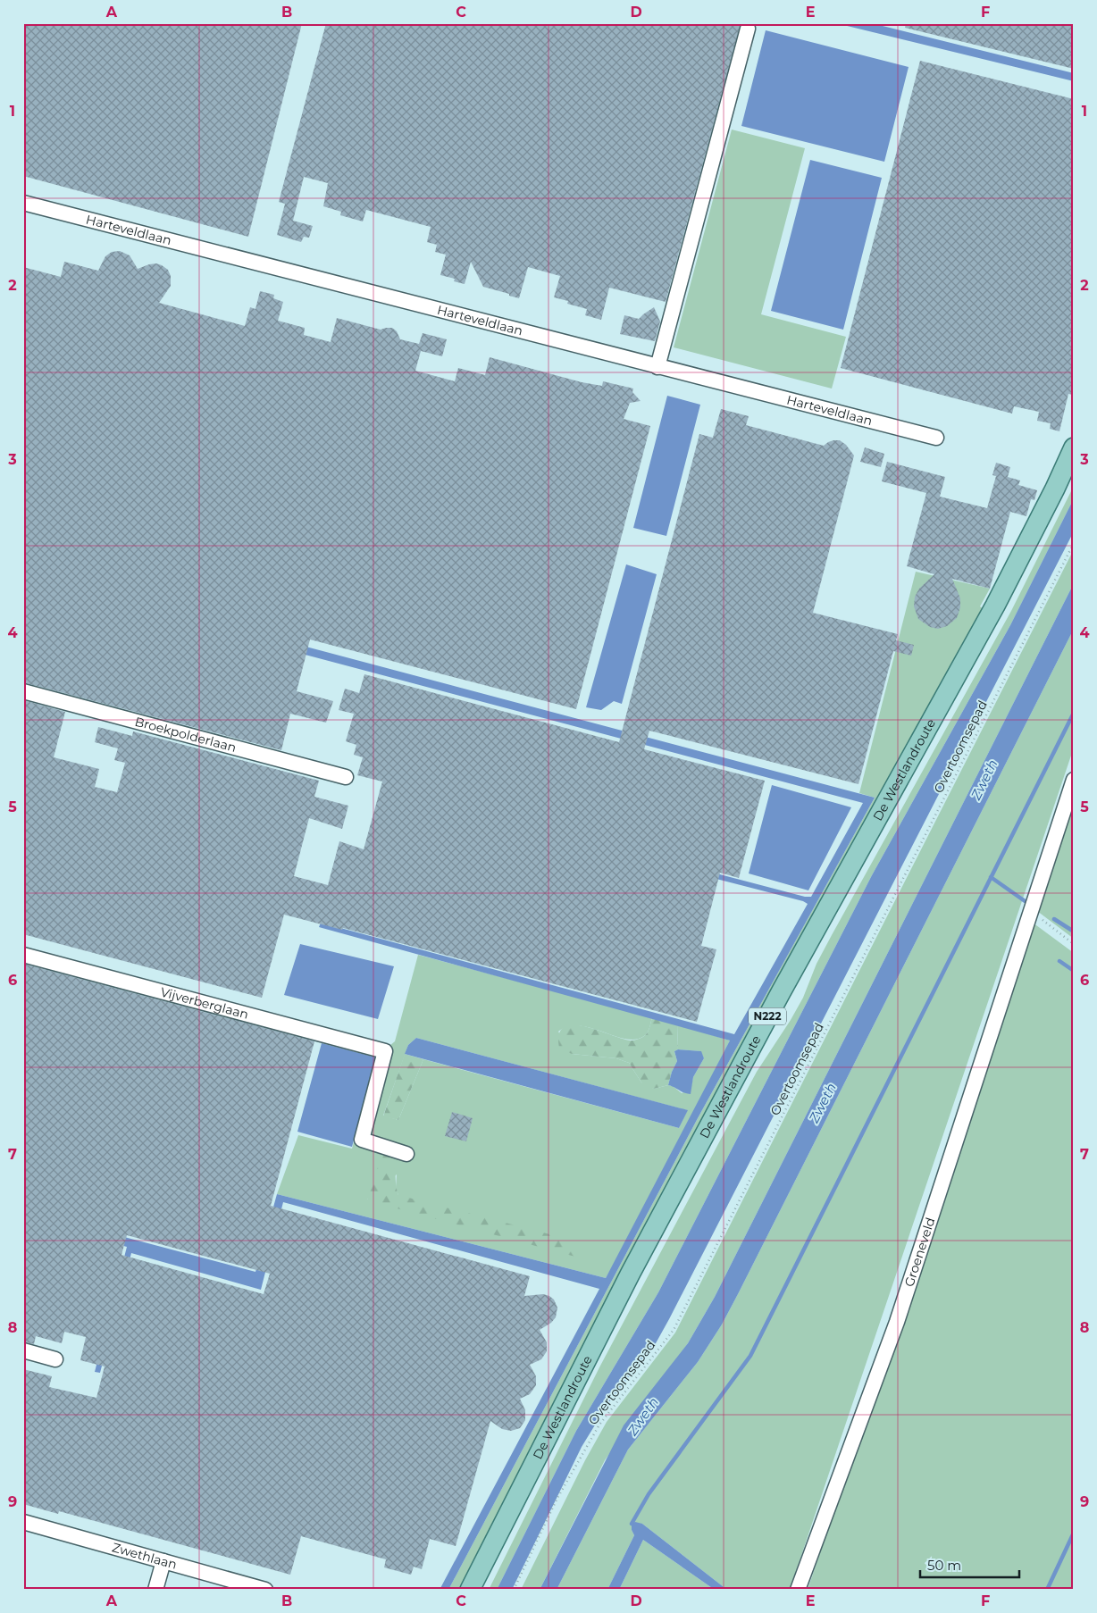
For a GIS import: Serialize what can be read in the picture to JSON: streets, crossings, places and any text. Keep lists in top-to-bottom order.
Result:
{
  "streets": {
    "main road": ["De Westlandroute", "N222"],
    "street": [
      "Harteveldlaan",
      "Broekpolderlaan",
      "Vijverberglaan",
      "Groeneveld",
      "Zwethlaan"
    ],
    "path": ["Overtoomsepad"]
  },
  "water": ["Zweth"],
  "scale_bar": "50 m",
  "grid": {
    "columns": [
      "A",
      "B",
      "C",
      "D",
      "E",
      "F"
    ],
    "rows": [
      "1",
      "2",
      "3",
      "4",
      "5",
      "6",
      "7",
      "8",
      "9"
    ]
  }
}
